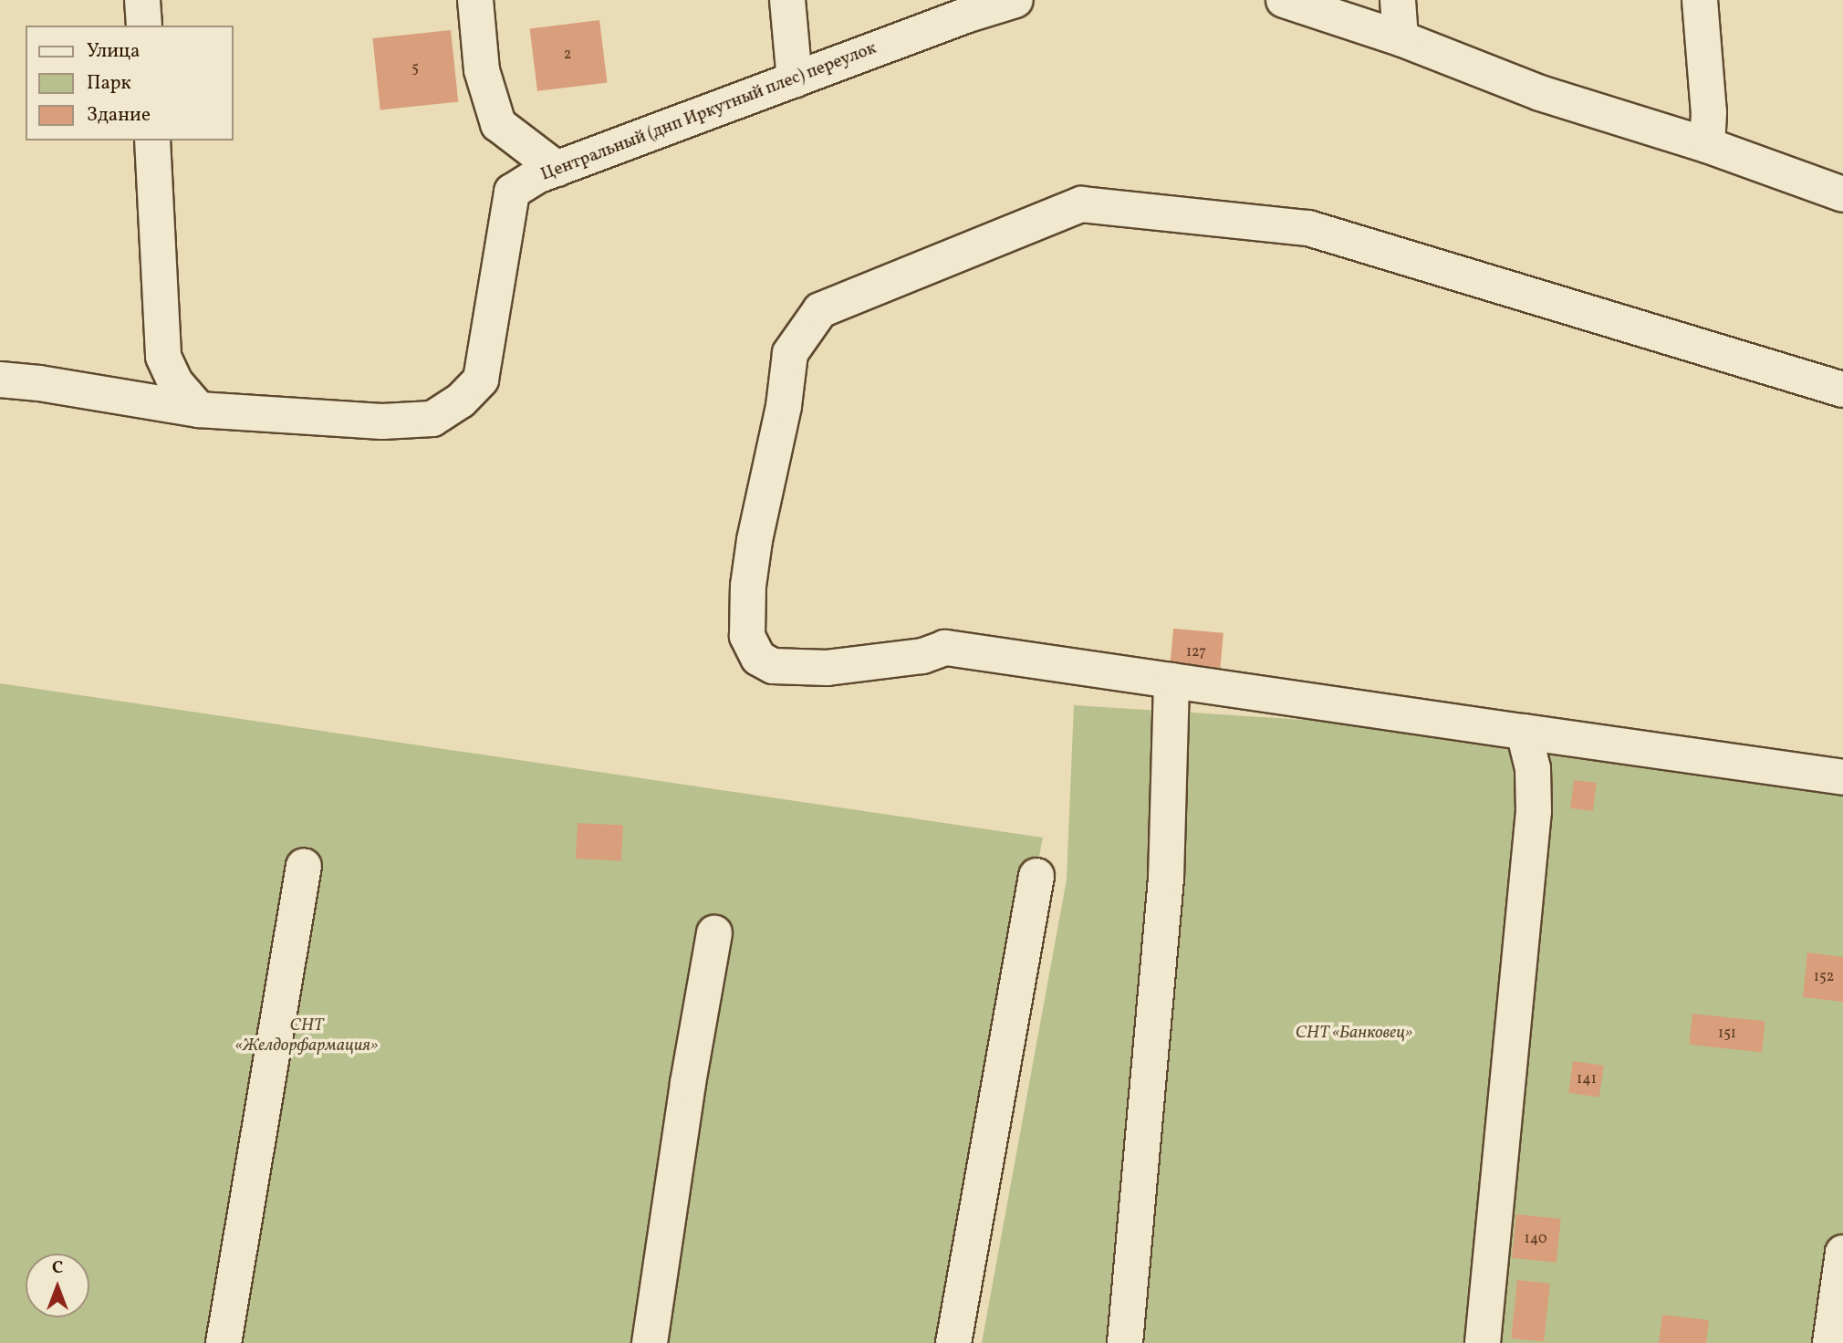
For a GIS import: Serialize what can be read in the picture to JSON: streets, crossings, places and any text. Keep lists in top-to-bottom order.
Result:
{
  "streets": {
    "street": ["Центральный (днп Иркутный плес) переулок"]
  },
  "parks": ["СНТ «Желдорфармация»", "СНТ «Банковец»"],
  "house_numbers": [
    "2",
    "5",
    "127",
    "152",
    "151",
    "141",
    "140"
  ],
  "legend": ["Улица", "Парк", "Здание"],
  "north": "top"
}
